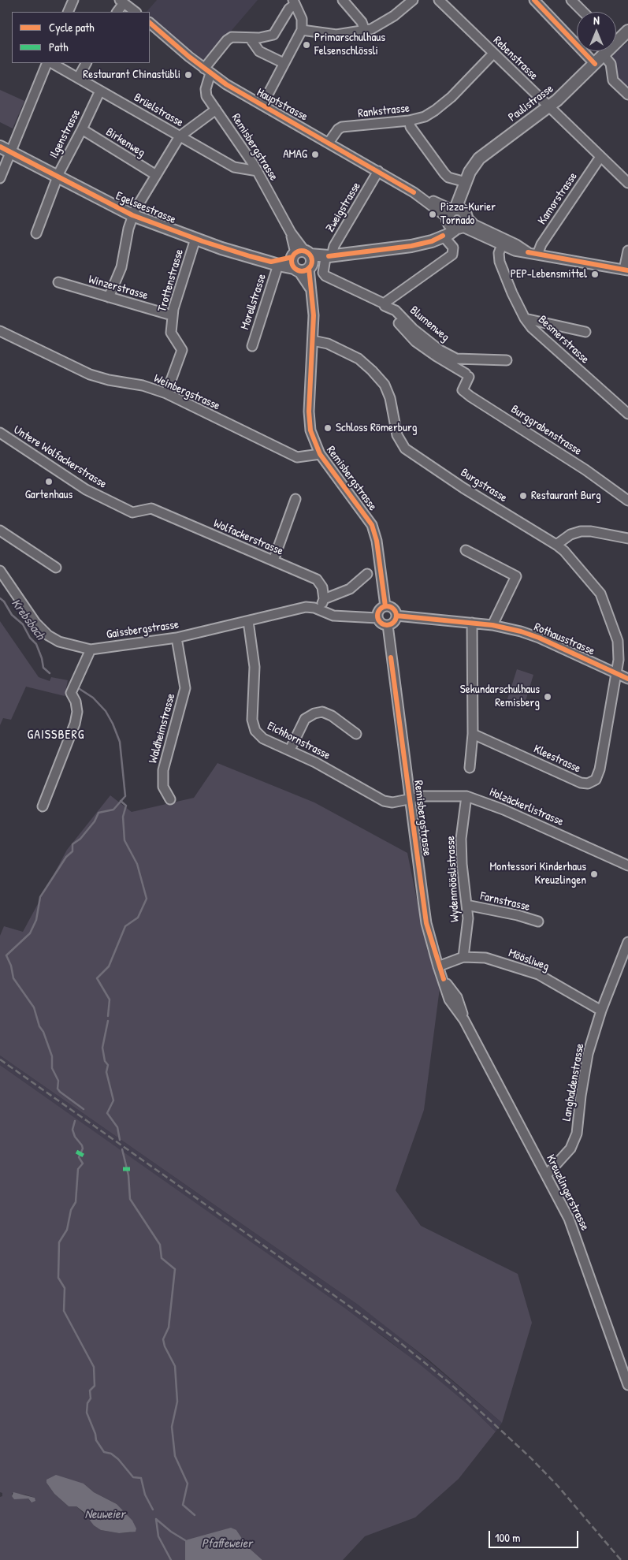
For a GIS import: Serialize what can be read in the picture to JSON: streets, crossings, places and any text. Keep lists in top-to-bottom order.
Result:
{
  "streets": {
    "main road": ["Paulistrasse", "Egelseestrasse"],
    "street": [
      "Rebenstrasse",
      "Hauptstrasse",
      "Brüelstrasse",
      "Rankstrasse",
      "Ilgenstrasse",
      "Birkenweg",
      "Remisbergstrasse",
      "Kamorstrasse",
      "Zweigstrasse",
      "Trottenstrasse",
      "Winzerstrasse",
      "Morellstrasse",
      "Blumenweg",
      "Besmerstrasse",
      "Weinbergstrasse",
      "Burggrabenstrasse",
      "Untere Wolfackerstrasse",
      "Burgstrasse",
      "Wolfackerstrasse",
      "Gaissbergstrasse",
      "Rothausstrasse",
      "Waldheimstrasse",
      "Eichhornstrasse",
      "Kleestrasse",
      "Holzäckerlistrasse",
      "Wydenmööslistrasse",
      "Farnstrasse",
      "Möösliweg",
      "Langhaldenstrasse",
      "Kreuzlingerstrasse"
    ]
  },
  "crossings": [
    ["Rebenstrasse", "Paulistrasse"],
    ["Rebenstrasse", "Rankstrasse"],
    ["Rebenstrasse", "Kamorstrasse"],
    ["Paulistrasse", "Hauptstrasse"],
    ["Hauptstrasse", "Rankstrasse"],
    ["Hauptstrasse", "Remisbergstrasse"],
    ["Hauptstrasse", "Kamorstrasse"],
    ["Hauptstrasse", "Zweigstrasse"],
    ["Hauptstrasse", "Besmerstrasse"],
    ["Brüelstrasse", "Ilgenstrasse"],
    ["Brüelstrasse", "Remisbergstrasse"],
    ["Ilgenstrasse", "Birkenweg"],
    ["Ilgenstrasse", "Egelseestrasse"],
    ["Remisbergstrasse", "Egelseestrasse"],
    ["Remisbergstrasse", "Weinbergstrasse"],
    ["Remisbergstrasse", "Burgstrasse"],
    ["Remisbergstrasse", "Gaissbergstrasse"],
    ["Remisbergstrasse", "Rothausstrasse"],
    ["Remisbergstrasse", "Eichhornstrasse"],
    ["Remisbergstrasse", "Holzäckerlistrasse"],
    ["Remisbergstrasse", "Kreuzlingerstrasse"],
    ["Zweigstrasse", "Egelseestrasse"],
    ["Zweigstrasse", "Blumenweg"],
    ["Egelseestrasse", "Trottenstrasse"],
    ["Egelseestrasse", "Morellstrasse"],
    ["Egelseestrasse", "Blumenweg"],
    ["Trottenstrasse", "Winzerstrasse"],
    ["Trottenstrasse", "Weinbergstrasse"],
    ["Blumenweg", "Burggrabenstrasse"],
    ["Untere Wolfackerstrasse", "Wolfackerstrasse"],
    ["Burgstrasse", "Rothausstrasse"],
    ["Burgstrasse", "Kleestrasse"],
    ["Gaissbergstrasse", "Rothausstrasse"],
    ["Gaissbergstrasse", "Waldheimstrasse"],
    ["Gaissbergstrasse", "Eichhornstrasse"],
    ["Rothausstrasse", "Kleestrasse"],
    ["Eichhornstrasse", "Holzäckerlistrasse"],
    ["Holzäckerlistrasse", "Wydenmööslistrasse"],
    ["Wydenmööslistrasse", "Farnstrasse"],
    ["Wydenmööslistrasse", "Möösliweg"],
    ["Möösliweg", "Langhaldenstrasse"],
    ["Langhaldenstrasse", "Kreuzlingerstrasse"]
  ],
  "districts": ["GAISSBERG"],
  "water": ["Krebsbach", "Neuweier", "Pfaffeweier"],
  "places": [
    "Primarschulhaus Felsenschlössli",
    "Restaurant Chinastübli",
    "AMAG",
    "Pizza-Kurier Tornado",
    "PEP-Lebensmittel",
    "Schloss Römerburg",
    "Gartenhaus",
    "Restaurant Burg",
    "Sekundarschulhaus Remisberg",
    "Montessori Kinderhaus Kreuzlingen"
  ],
  "legend": ["Cycle path", "Path"],
  "scale_bar": "100 m",
  "north": "top"
}
